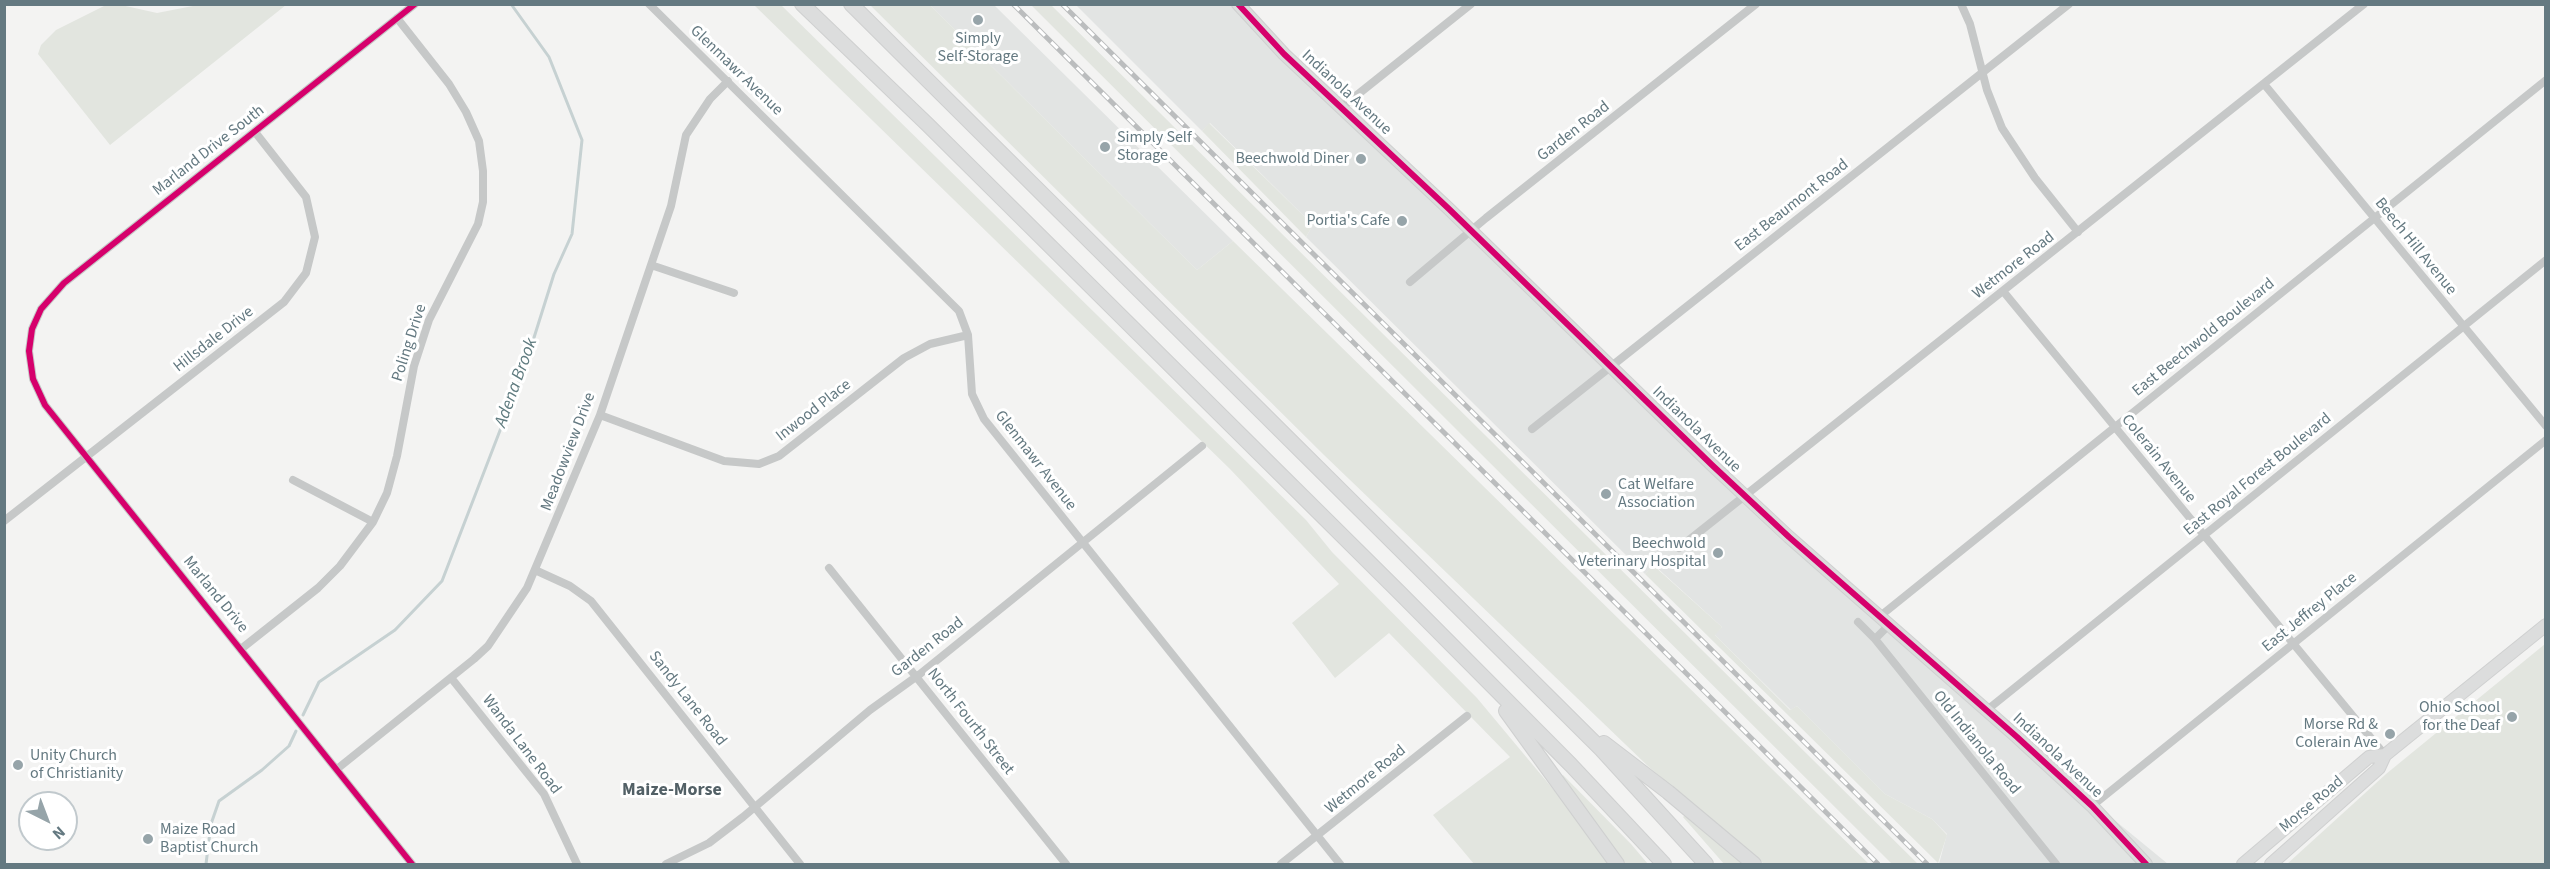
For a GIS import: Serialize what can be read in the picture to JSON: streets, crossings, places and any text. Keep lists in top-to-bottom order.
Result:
{
  "streets": {
    "main road": ["Indianola Avenue", "Morse Road"],
    "street": [
      "Glenmawr Avenue",
      "Garden Road",
      "Marland Drive South",
      "East Beaumont Road",
      "Beech Hill Avenue",
      "Wetmore Road",
      "East Beechwold Boulevard",
      "Hillsdale Drive",
      "Poling Drive",
      "Inwood Place",
      "Meadowview Drive",
      "Colerain Avenue",
      "East Royal Forest Boulevard",
      "Marland Drive",
      "East Jeffrey Place",
      "Sandy Lane Road",
      "North Fourth Street",
      "Old Indianola Road",
      "Wanda Lane Road"
    ]
  },
  "crossings": [
    ["Glenmawr Avenue", "Garden Road"],
    ["Glenmawr Avenue", "Wetmore Road"],
    ["Glenmawr Avenue", "Inwood Place"],
    ["Glenmawr Avenue", "Meadowview Drive"],
    ["Indianola Avenue", "Garden Road"],
    ["Indianola Avenue", "East Beaumont Road"],
    ["Indianola Avenue", "Wetmore Road"],
    ["Indianola Avenue", "East Beechwold Boulevard"],
    ["Indianola Avenue", "East Royal Forest Boulevard"],
    ["Indianola Avenue", "East Jeffrey Place"],
    ["Garden Road", "Sandy Lane Road"],
    ["Garden Road", "North Fourth Street"],
    ["Marland Drive South", "Hillsdale Drive"],
    ["Marland Drive South", "Poling Drive"],
    ["Marland Drive South", "Marland Drive"],
    ["Beech Hill Avenue", "Wetmore Road"],
    ["Beech Hill Avenue", "East Beechwold Boulevard"],
    ["Beech Hill Avenue", "East Royal Forest Boulevard"],
    ["Wetmore Road", "Colerain Avenue"],
    ["East Beechwold Boulevard", "Colerain Avenue"],
    ["Hillsdale Drive", "Marland Drive"],
    ["Poling Drive", "Marland Drive"],
    ["Inwood Place", "Meadowview Drive"],
    ["Meadowview Drive", "Marland Drive"],
    ["Meadowview Drive", "Sandy Lane Road"],
    ["Meadowview Drive", "Wanda Lane Road"],
    ["Colerain Avenue", "East Royal Forest Boulevard"],
    ["Colerain Avenue", "East Jeffrey Place"],
    ["Colerain Avenue", "Morse Road"]
  ],
  "districts": ["Maize-Morse"],
  "water": ["Adena Brook"],
  "places": [
    "Simply Self-Storage",
    "Simply Self Storage",
    "Beechwold Diner",
    "Portia's Cafe",
    "Cat Welfare Association",
    "Beechwold Veterinary Hospital",
    "Ohio School for the Deaf",
    "Morse Rd & Colerain Ave",
    "Unity Church of Christianity",
    "Maize Road Baptist Church"
  ],
  "north": "bottom right"
}
